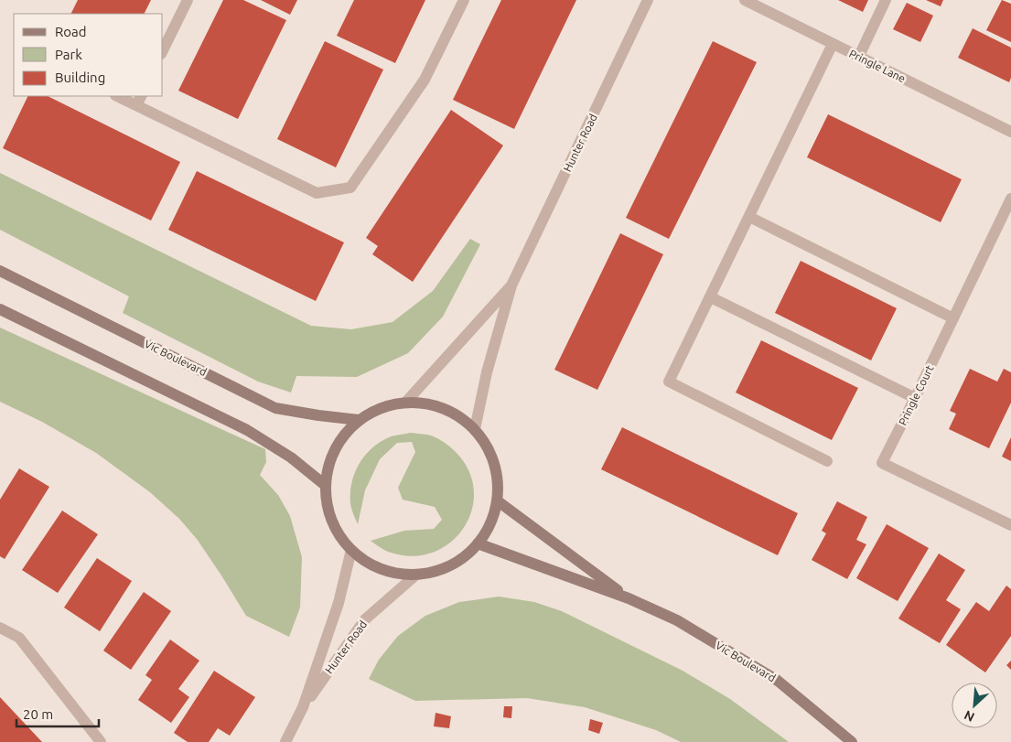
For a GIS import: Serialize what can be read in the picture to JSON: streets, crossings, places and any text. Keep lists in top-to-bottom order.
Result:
{
  "streets": {
    "street": [
      "Pringle Lane",
      "Hunter Road",
      "Vic Boulevard",
      "Pringle Court"
    ]
  },
  "legend": ["Road", "Park", "Building"],
  "scale_bar": "20 m",
  "north": "bottom left"
}
